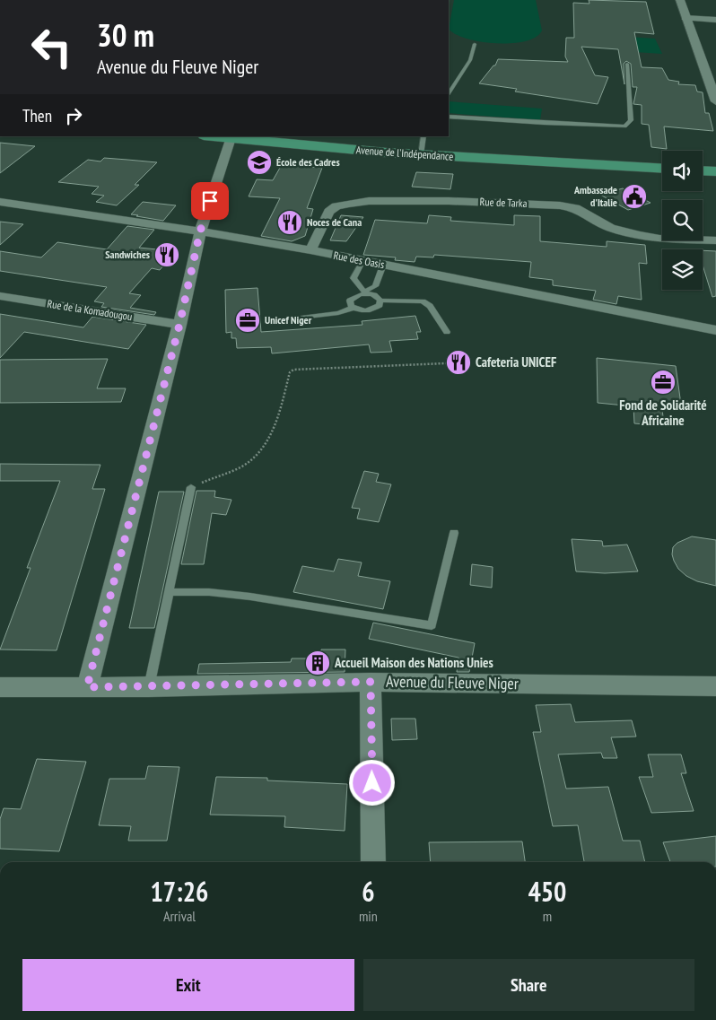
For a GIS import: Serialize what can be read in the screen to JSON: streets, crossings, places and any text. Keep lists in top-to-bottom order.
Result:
{
  "streets": {
    "highway": ["Avenue de l'Indépendance"],
    "street": [
      "Rue de Tarka",
      "Rue des Oasis",
      "Rue de la Komadougou",
      "Avenue du Fleuve Niger"
    ]
  },
  "crossings": [
    ["Rue de Tarka", "Rue des Oasis"]
  ],
  "places": {
    "school or university": ["École des Cadres"],
    "public building": ["Ambassade d'Italie"],
    "restaurant": ["Noces de Cana", "Sandwiches", "Cafeteria UNICEF"],
    "office": ["Unicef Niger", "Fond de Solidarité Africaine"],
    "building": ["Accueil Maison des Nations Unies"]
  },
  "page": {
    "turn": ["30 m", "Avenue du Fleuve Niger"],
    "then": "Then",
    "eta": [
      "17:26",
      "Arrival",
      "6",
      "min",
      "450",
      "m"
    ],
    "buttons": ["Exit", "Share"]
  }
}
